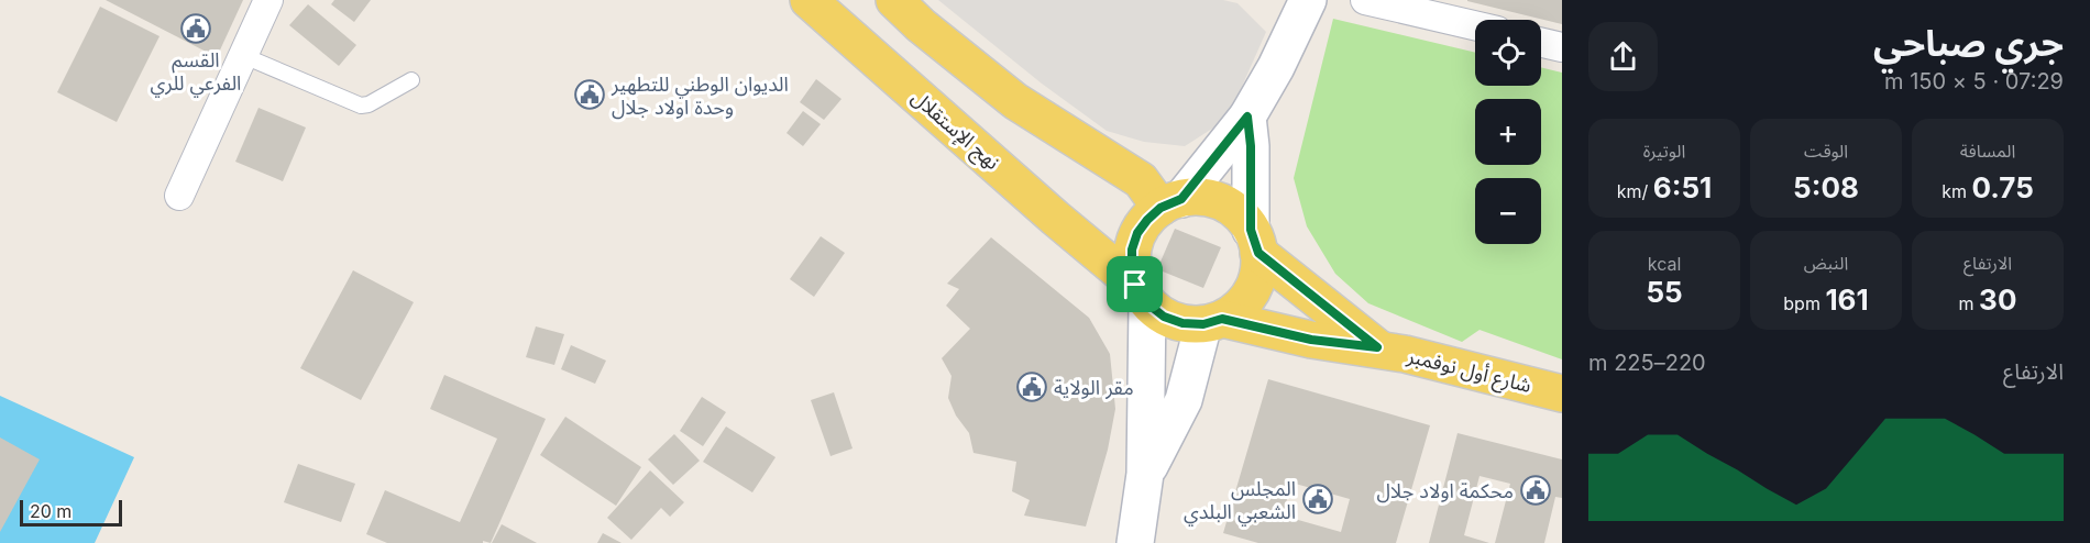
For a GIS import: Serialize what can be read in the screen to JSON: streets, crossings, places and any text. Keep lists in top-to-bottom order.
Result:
{
  "streets": {
    "main road": ["نهج الإستقلال", "شارع أول نوفمبر"]
  },
  "crossings": [
    ["نهج الإستقلال", "شارع أول نوفمبر"]
  ],
  "places": {
    "public building": [
      "القسم الفرعي للري",
      "الديوان الوطني للتطهير وحدة اولاد جلال",
      "مقر الولاية",
      "محكمة اولاد جلال",
      "المجلس الشعبي البلدي"
    ]
  },
  "scale_bar": "20 m",
  "page": {
    "heading": ["جري صباحي", "07:29 · 5 × 150 m"],
    "map_buttons": ["+", "−"],
    "stats": [
      ["المسافة", "0.75 km"],
      ["الوقت", "5:08"],
      ["الوتيرة", "6:51 /km"],
      ["الارتفاع", "30 m"],
      ["النبض", "161 bpm"],
      ["kcal", "55"]
    ],
    "chart": ["الارتفاع", "220–225 m"],
    "scale": "20 m"
  }
}
